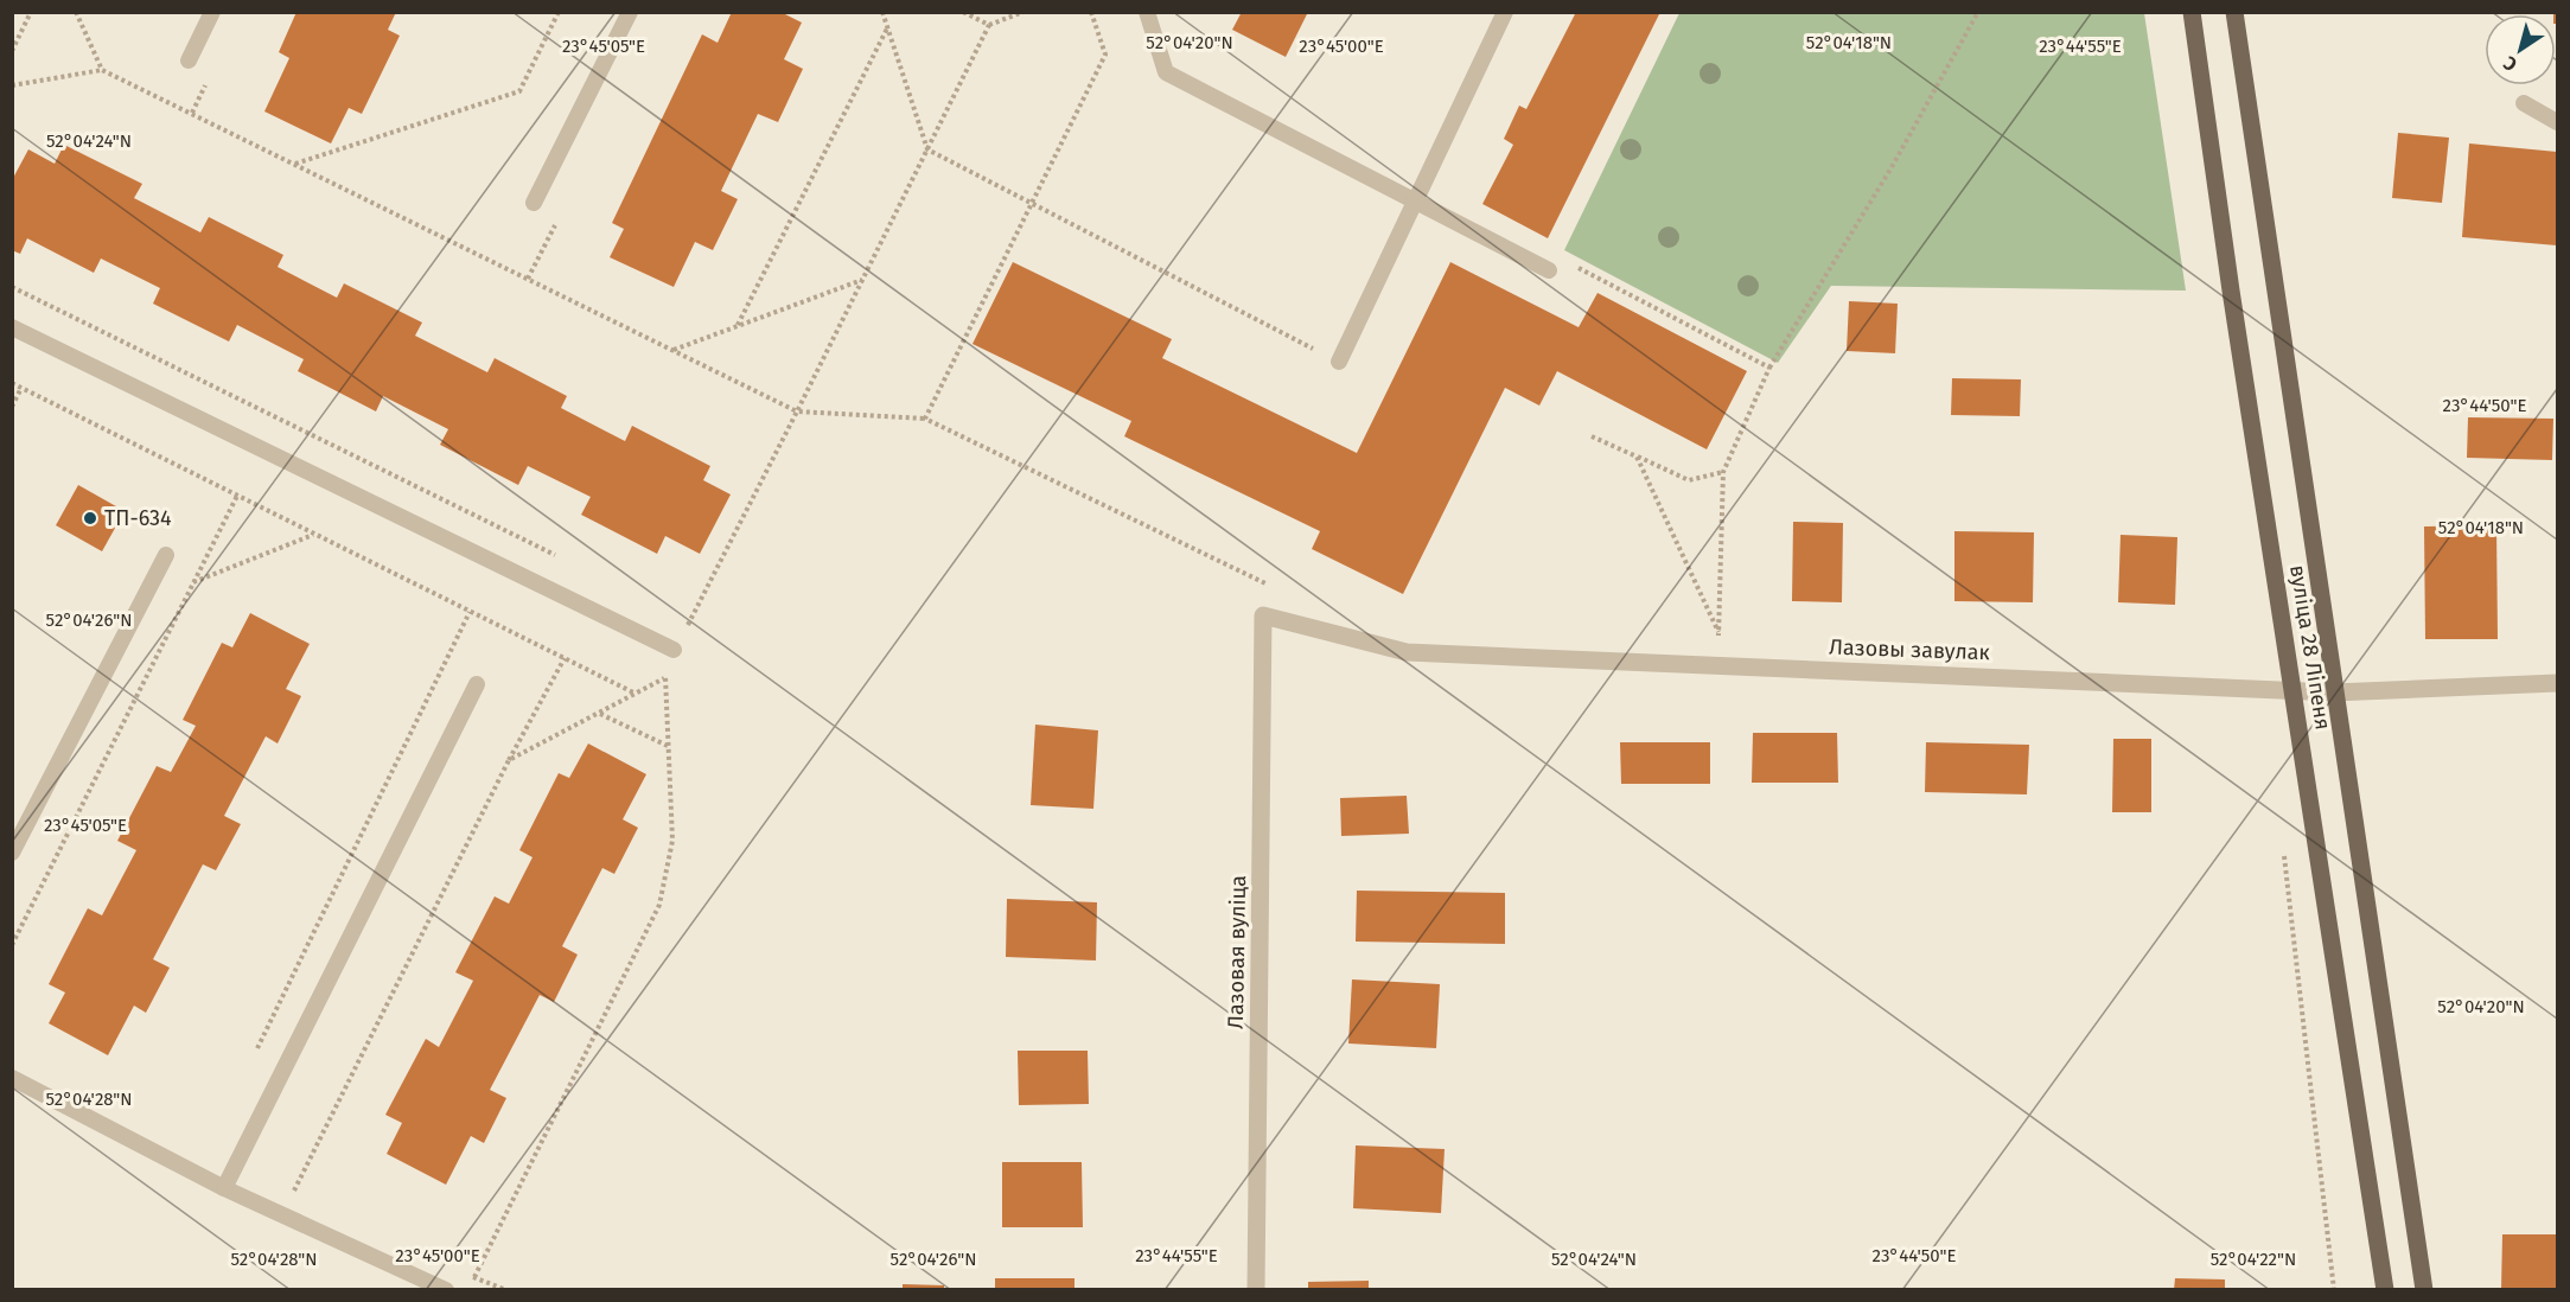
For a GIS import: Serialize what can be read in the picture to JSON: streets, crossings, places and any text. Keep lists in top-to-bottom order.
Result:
{
  "streets": {
    "main road": ["вуліца 28 Ліпеня"],
    "street": ["Лазовы завулак", "Лазовая вуліца"]
  },
  "crossings": [
    ["вуліца 28 Ліпеня", "Лазовы завулак"],
    ["Лазовы завулак", "Лазовая вуліца"]
  ],
  "places": ["ТП-634"],
  "north": "bottom left",
  "coordinates": [
    "52°04'20\"N",
    "52°04'18\"N",
    "23°45'05\"E",
    "23°45'00\"E",
    "23°44'55\"E",
    "52°04'24\"N",
    "23°44'50\"E",
    "52°04'26\"N",
    "52°04'28\"N",
    "52°04'22\"N"
  ]
}
